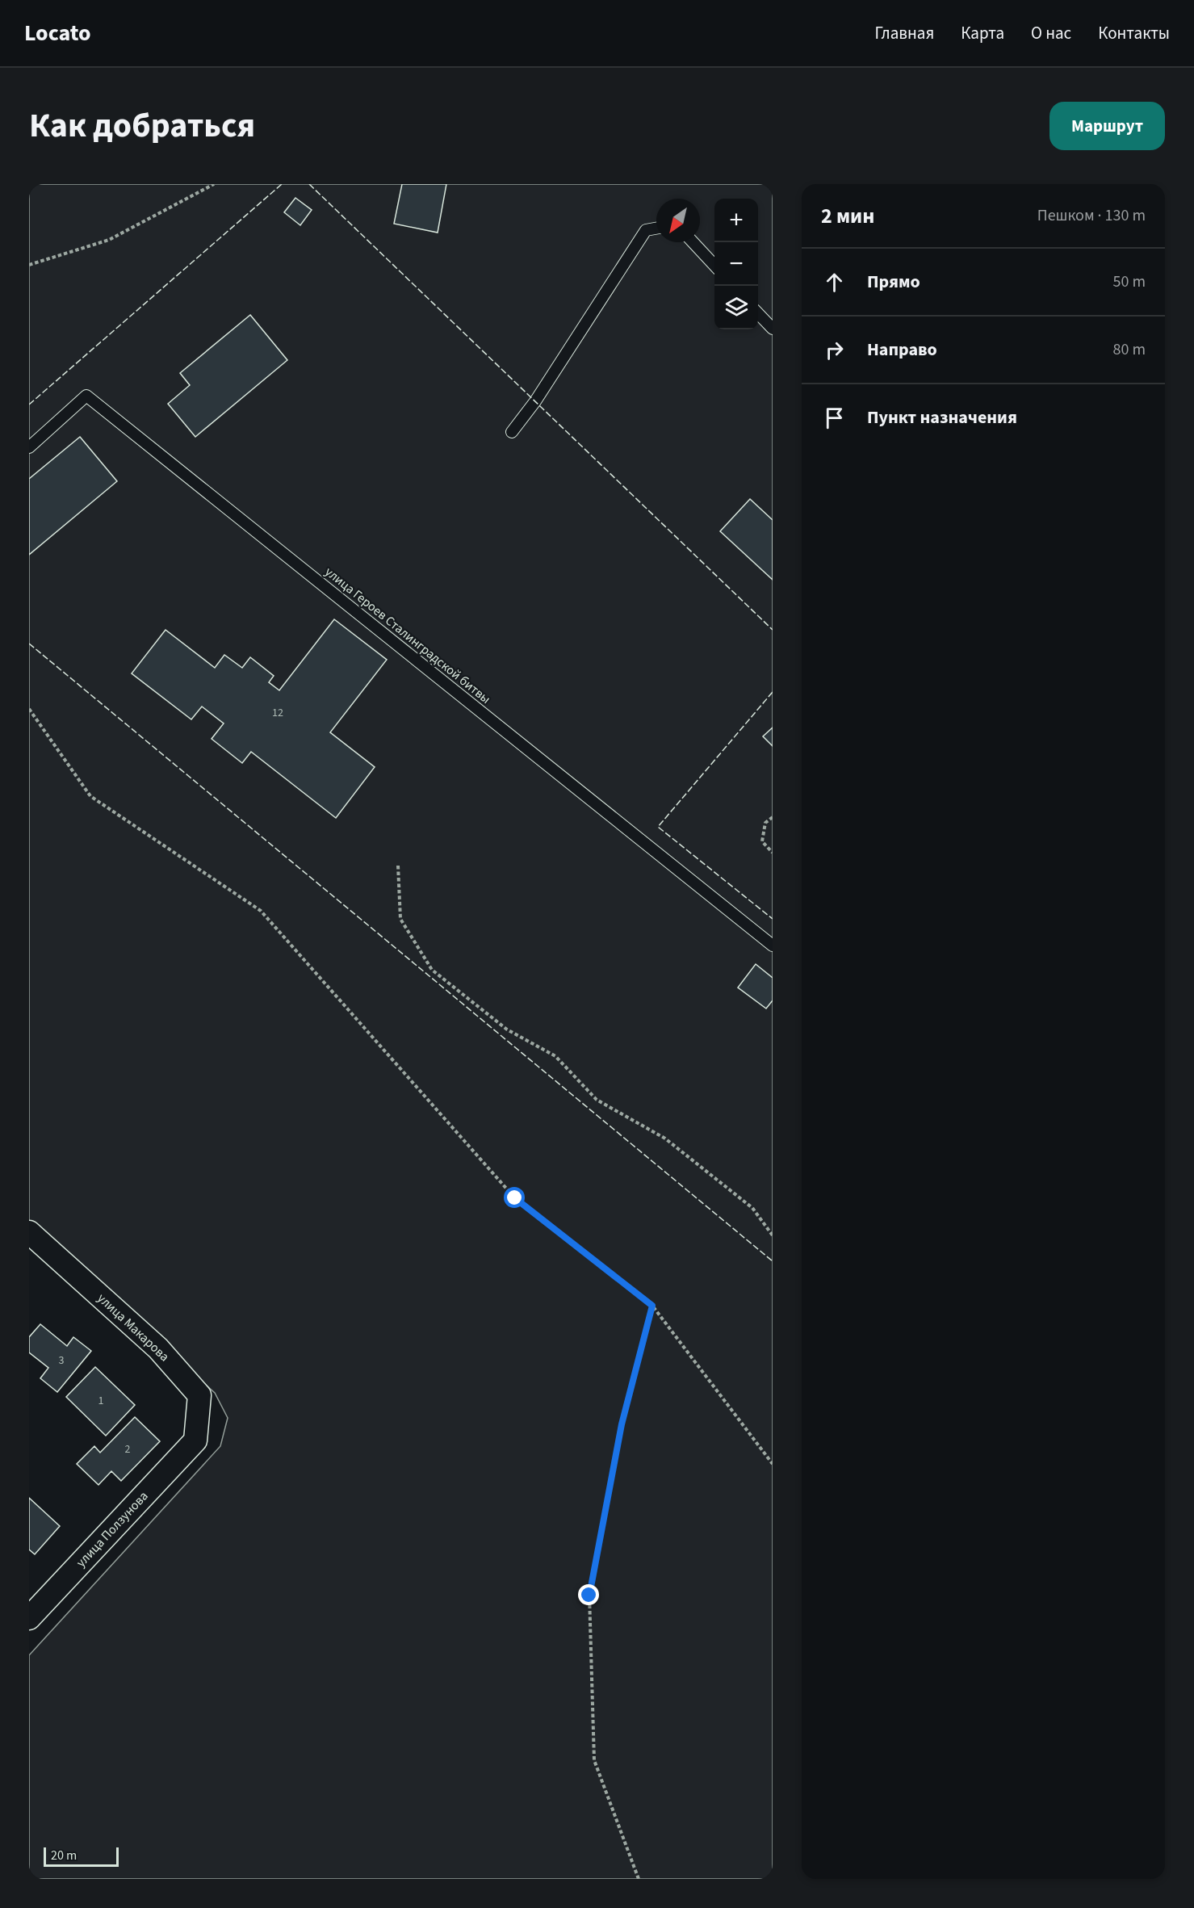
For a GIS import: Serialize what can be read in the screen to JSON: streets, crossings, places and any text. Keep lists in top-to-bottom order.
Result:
{
  "streets": {
    "street": ["улица Макарова", "улица Ползунова"],
    "lane": ["улица Героев Сталинградской битвы"]
  },
  "crossings": [
    ["улица Макарова", "улица Ползунова"]
  ],
  "house_numbers": [
    "12",
    "3",
    "1",
    "2"
  ],
  "scale_bar": "20 m",
  "north": "bottom left",
  "page": {
    "header": "Locato",
    "nav": [
      "Главная",
      "Карта",
      "О нас",
      "Контакты"
    ],
    "title": "Как добраться",
    "buttons": "Маршрут",
    "heading": ["2 мин", "Пешком · 130 m"],
    "map_buttons": ["+", "−"],
    "list": [
      ["Прямо", "50 m"],
      ["Направо", "80 m"],
      "Пункт назначения"
    ],
    "scale": "20 m"
  }
}
